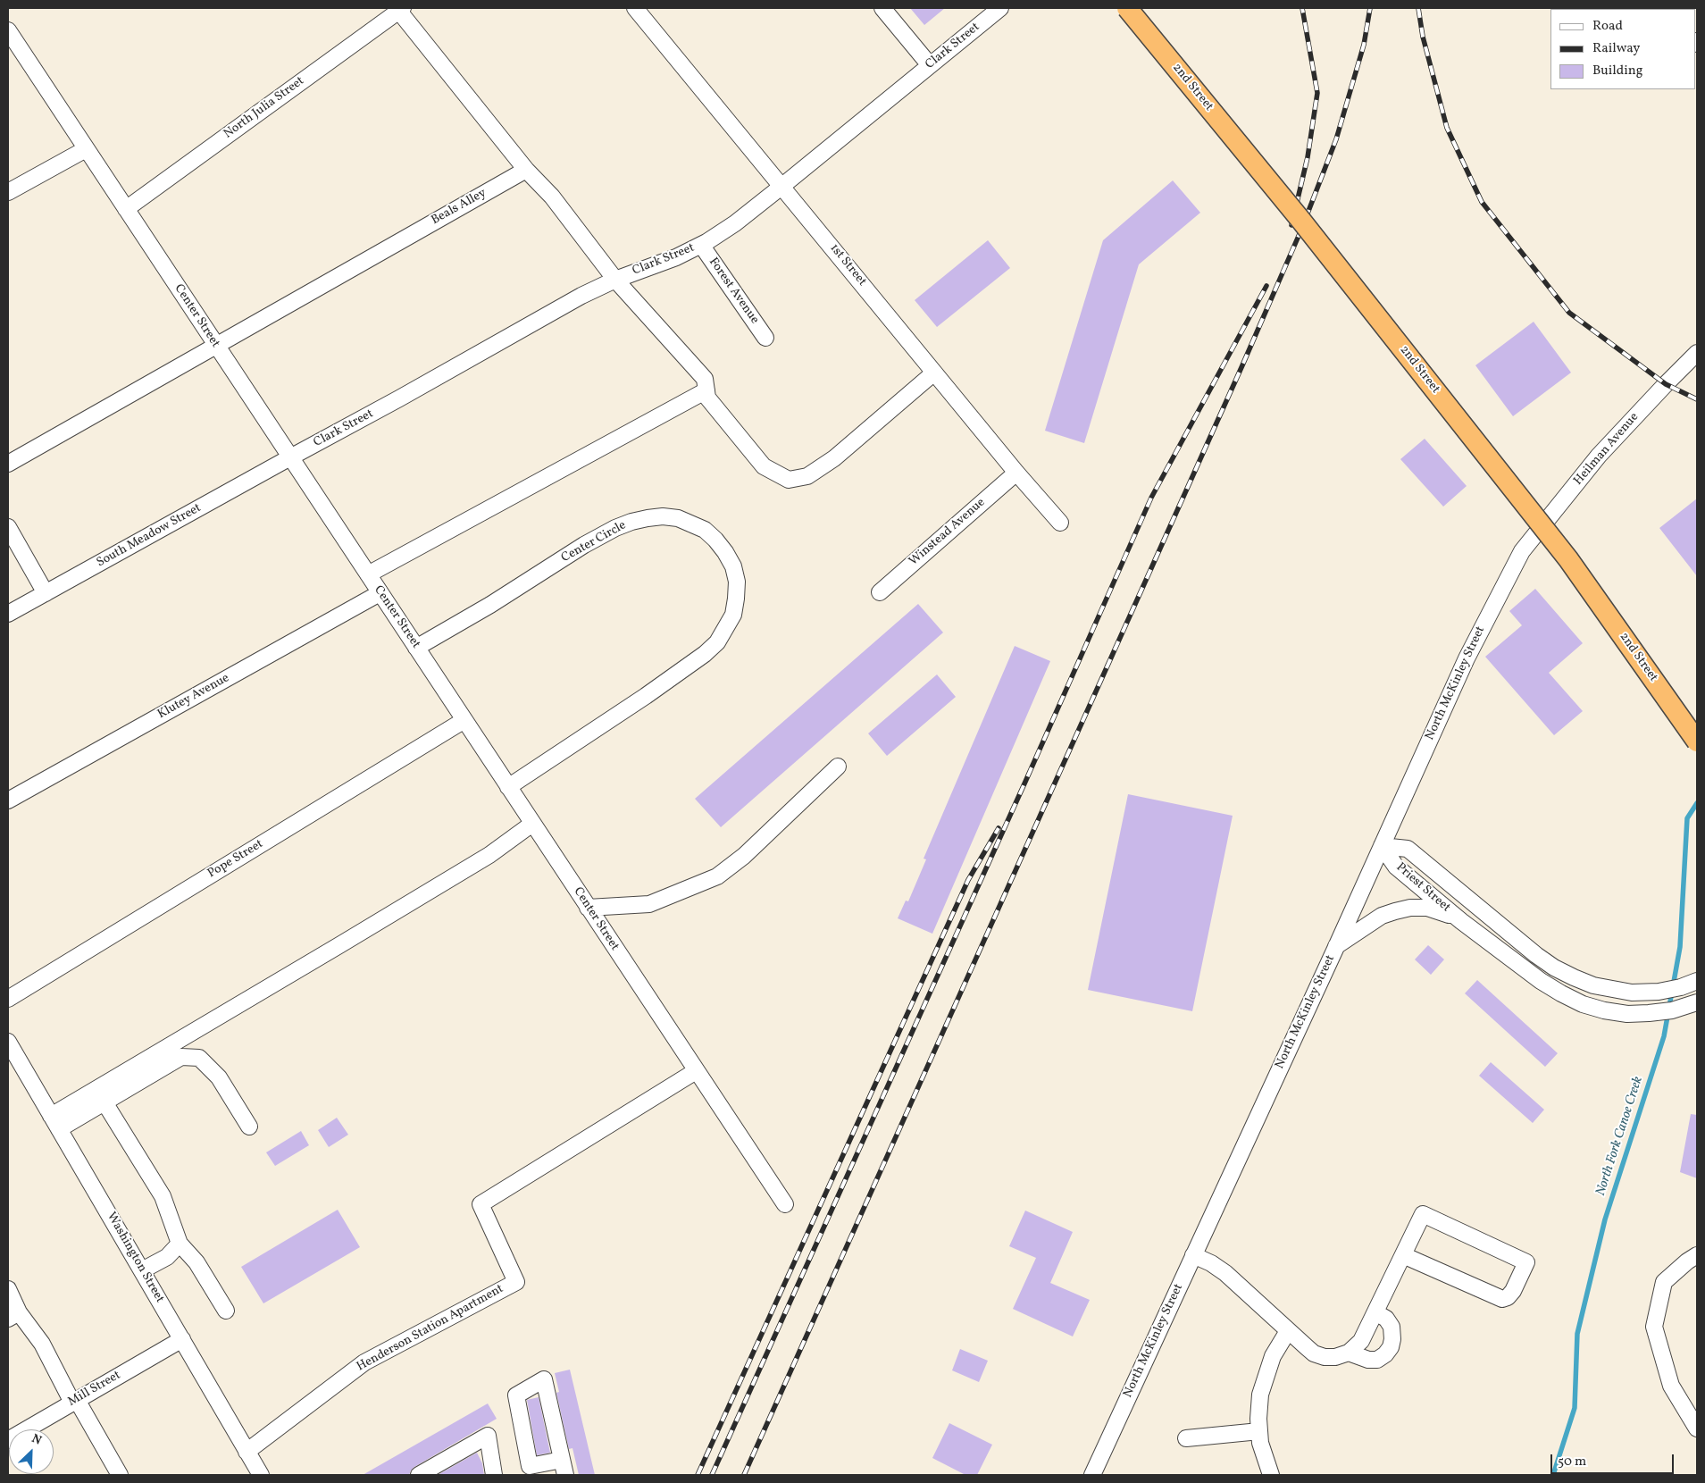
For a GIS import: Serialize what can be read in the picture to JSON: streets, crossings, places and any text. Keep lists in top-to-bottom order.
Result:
{
  "streets": {
    "main road": ["2nd Street"],
    "street": [
      "Clark Street",
      "North Julia Street",
      "Beals Alley",
      "1st Street",
      "Forest Avenue",
      "Center Street",
      "Heilman Avenue",
      "Winstead Avenue",
      "South Meadow Street",
      "Center Circle",
      "North McKinley Street",
      "Klutey Avenue",
      "Pope Street",
      "Priest Street",
      "Washington Street",
      "Henderson Station Apartment",
      "Mill Street"
    ]
  },
  "crossings": [
    ["Clark Street", "1st Street"],
    ["Clark Street", "Forest Avenue"],
    ["Clark Street", "Center Street"],
    ["Clark Street", "South Meadow Street"],
    ["North Julia Street", "Center Street"],
    ["Beals Alley", "Center Street"],
    ["1st Street", "Winstead Avenue"],
    ["Center Street", "South Meadow Street"],
    ["Center Street", "Center Circle"],
    ["Center Street", "Klutey Avenue"],
    ["Center Street", "Pope Street"],
    ["Center Street", "Henderson Station Apartment"],
    ["Heilman Avenue", "North McKinley Street"],
    ["North McKinley Street", "Priest Street"],
    ["Washington Street", "Henderson Station Apartment"],
    ["Washington Street", "Mill Street"]
  ],
  "water": ["North Fork Canoe Creek"],
  "legend": ["Road", "Railway", "Building"],
  "scale_bar": "50 m",
  "north": "top right"
}
